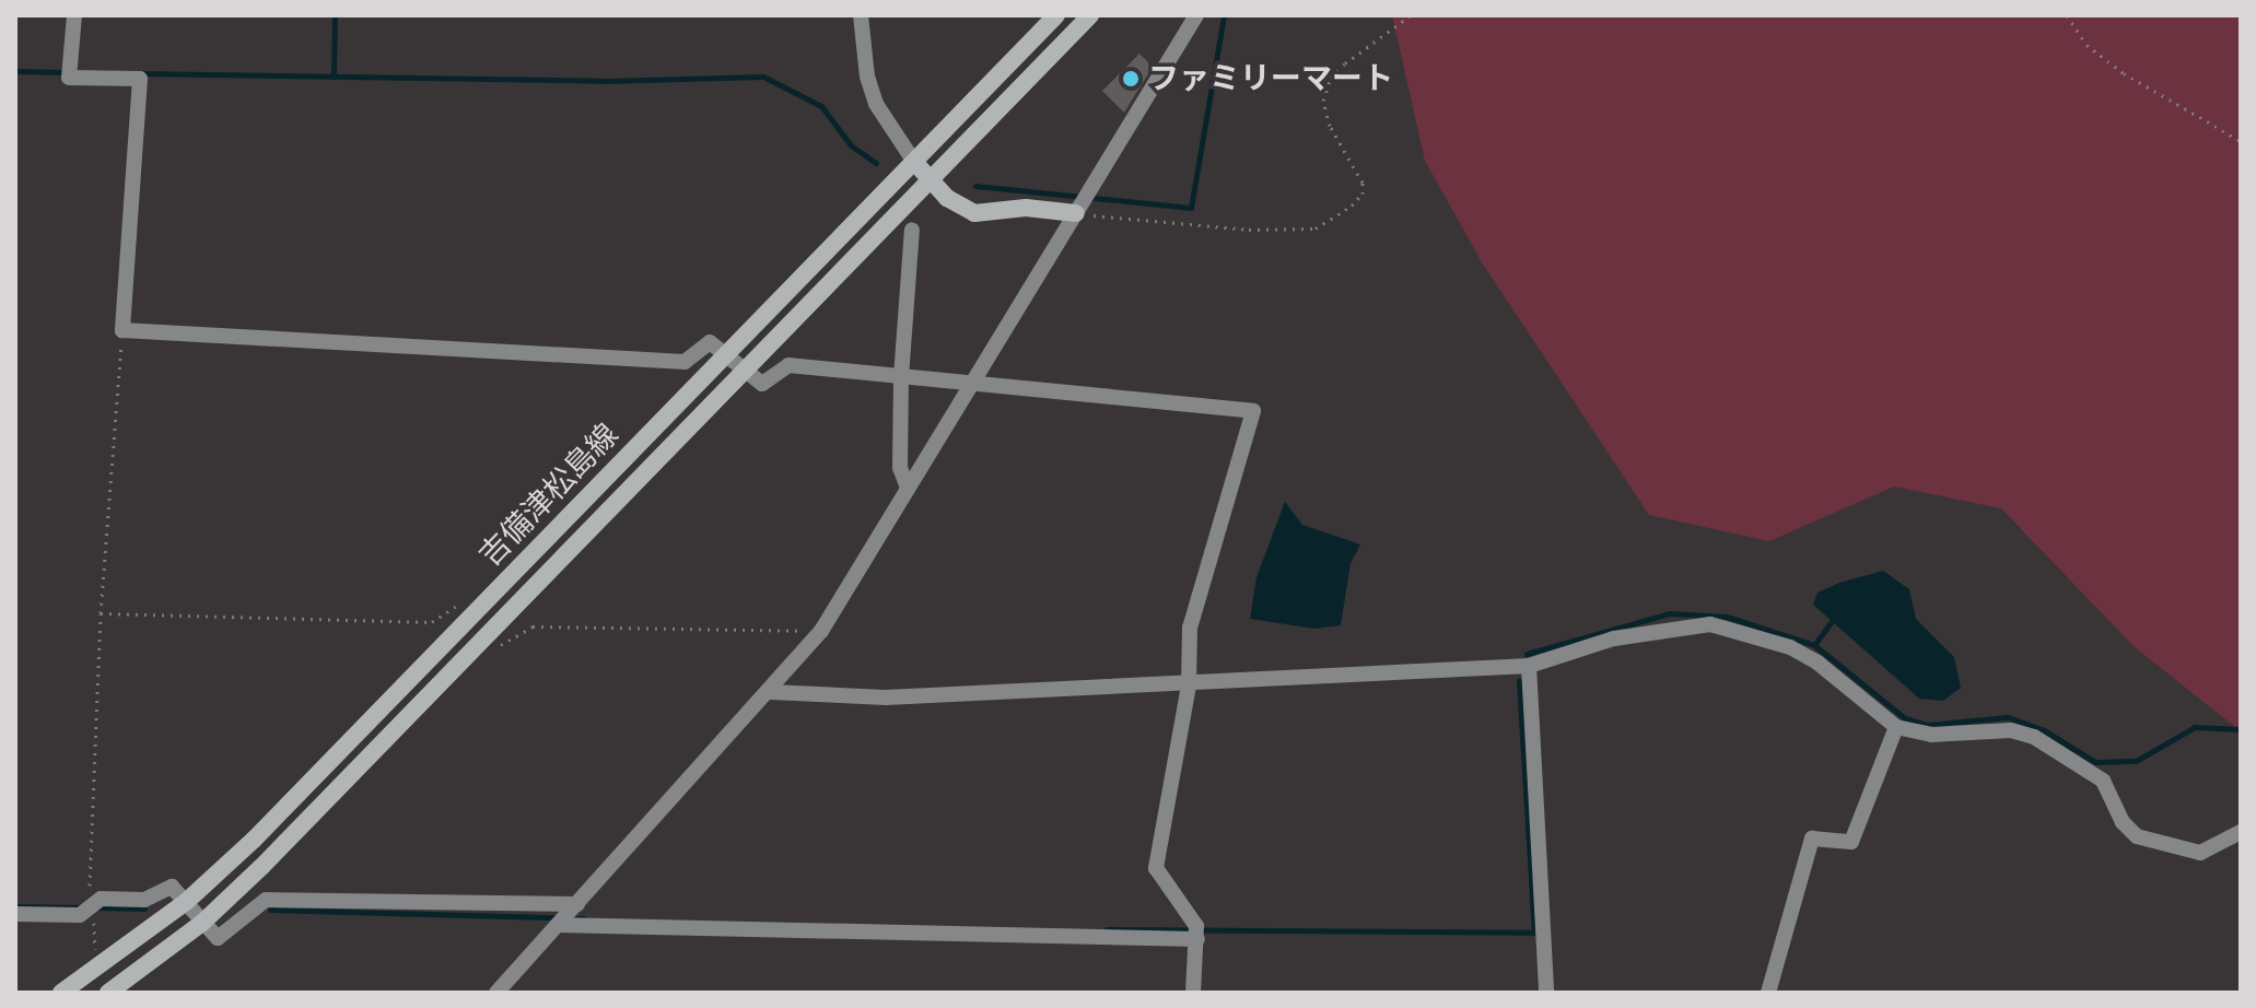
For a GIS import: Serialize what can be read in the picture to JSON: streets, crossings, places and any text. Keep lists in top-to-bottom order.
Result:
{
  "streets": {
    "main road": ["吉備津松島線"]
  },
  "places": ["ファミリーマート"]
}
